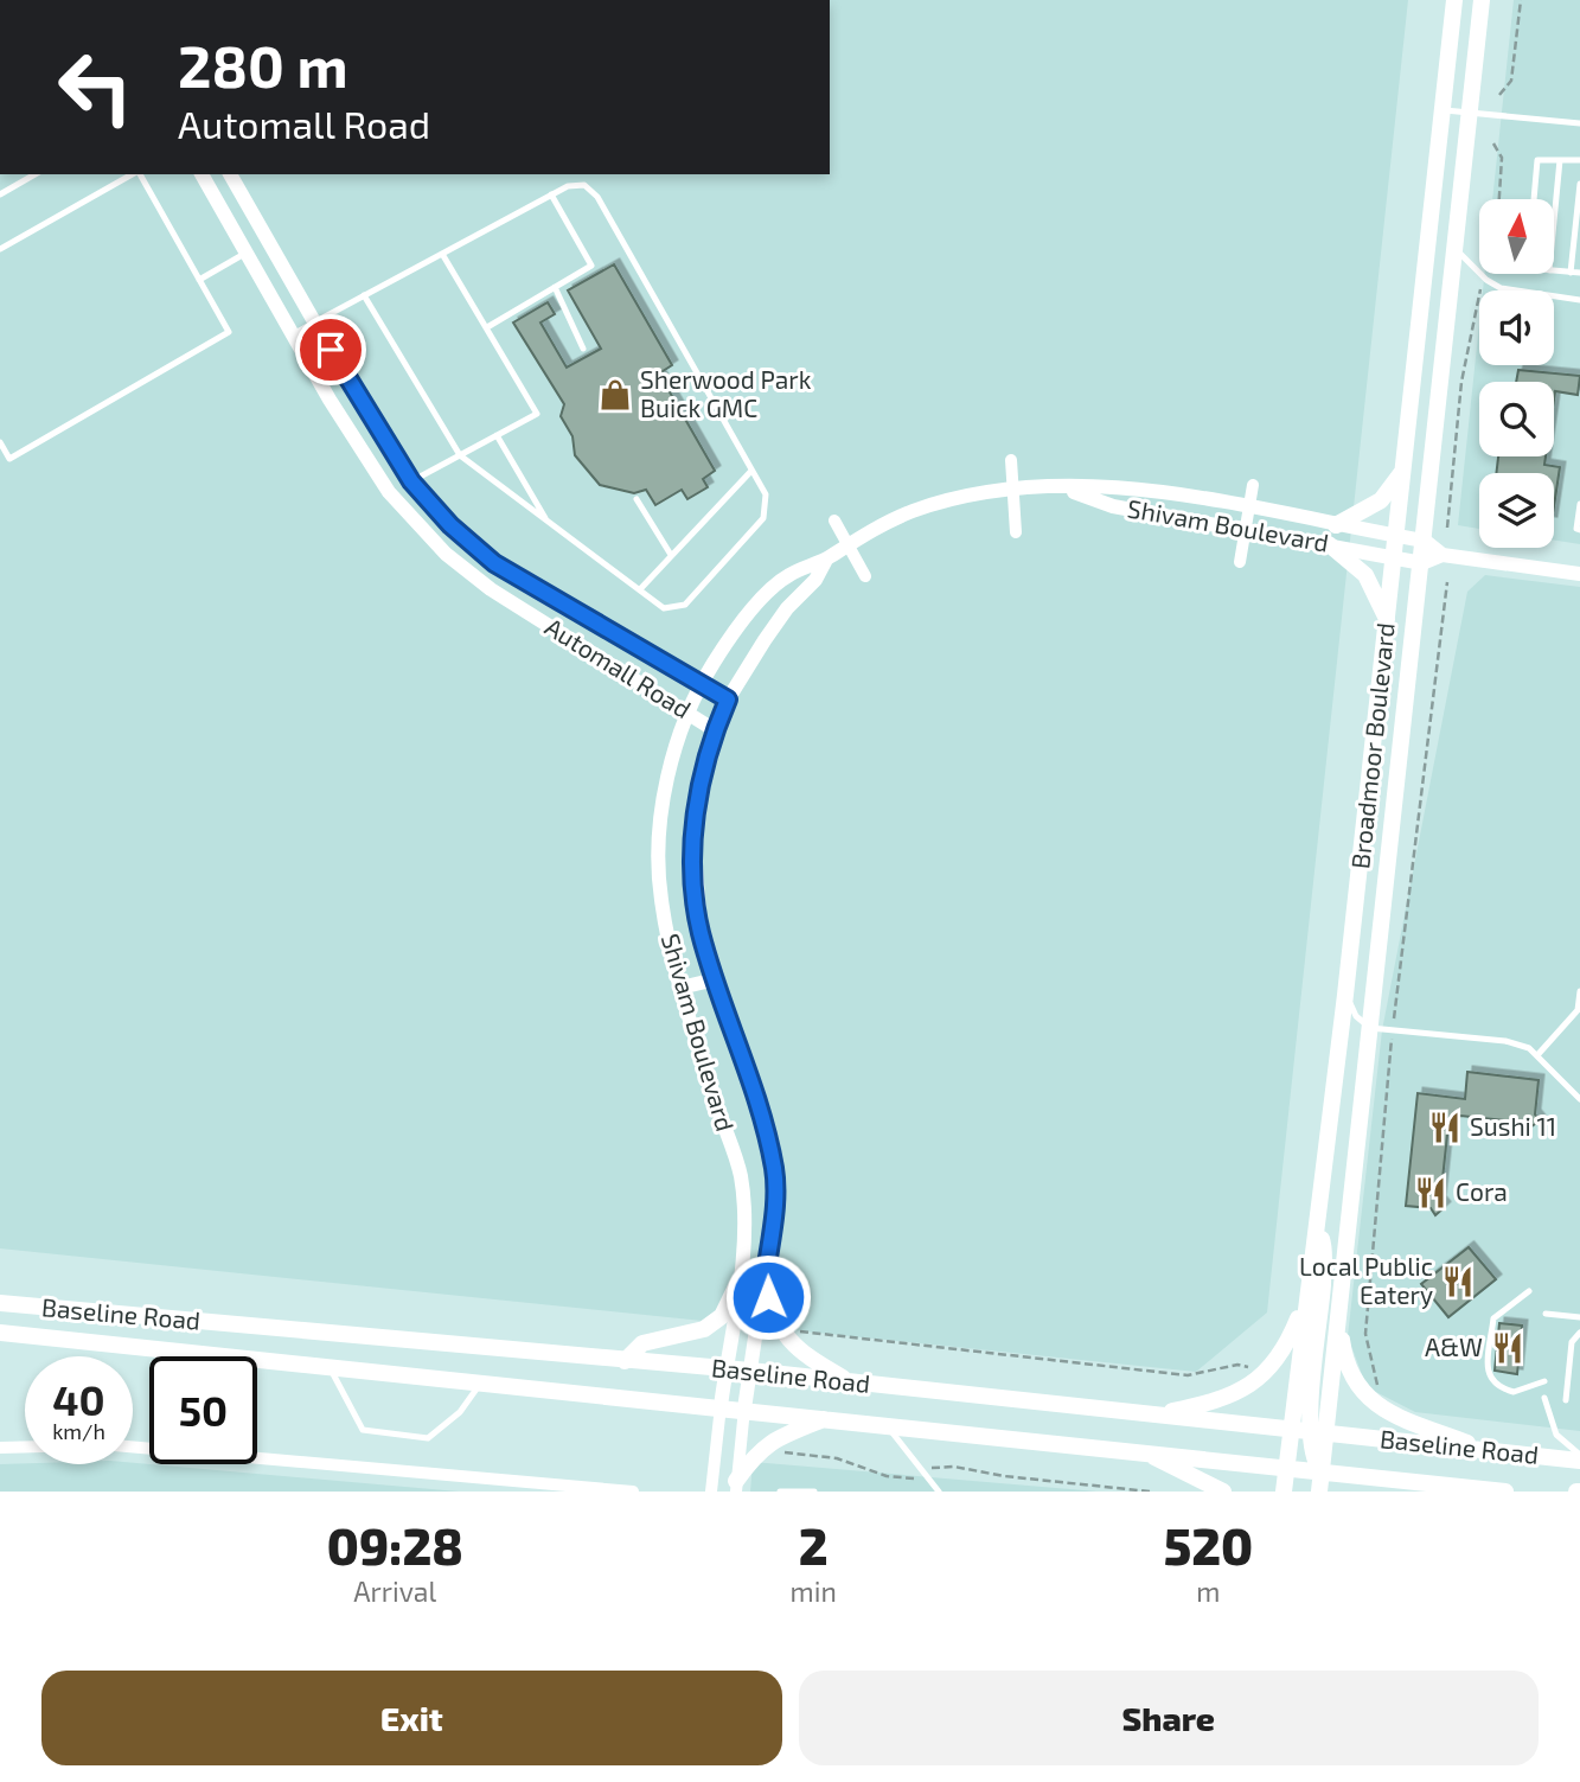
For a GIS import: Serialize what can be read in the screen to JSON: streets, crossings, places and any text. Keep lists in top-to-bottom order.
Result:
{
  "streets": {
    "main road": ["Broadmoor Boulevard", "Baseline Road"],
    "street": ["Shivam Boulevard", "Automall Road"]
  },
  "crossings": [
    ["Shivam Boulevard", "Automall Road"],
    ["Shivam Boulevard", "Broadmoor Boulevard"],
    ["Shivam Boulevard", "Baseline Road"],
    ["Broadmoor Boulevard", "Baseline Road"]
  ],
  "places": {
    "shop": ["Sherwood Park Buick GMC"],
    "restaurant": [
      "Sushi 11",
      "Cora",
      "Local Public Eatery",
      "A&W"
    ]
  },
  "north": "top",
  "page": {
    "turn": ["280 m", "Automall Road"],
    "speed": "40 km/h",
    "limit": "50",
    "eta": [
      "09:28",
      "Arrival",
      "2",
      "min",
      "520",
      "m"
    ],
    "buttons": ["Exit", "Share"]
  }
}
